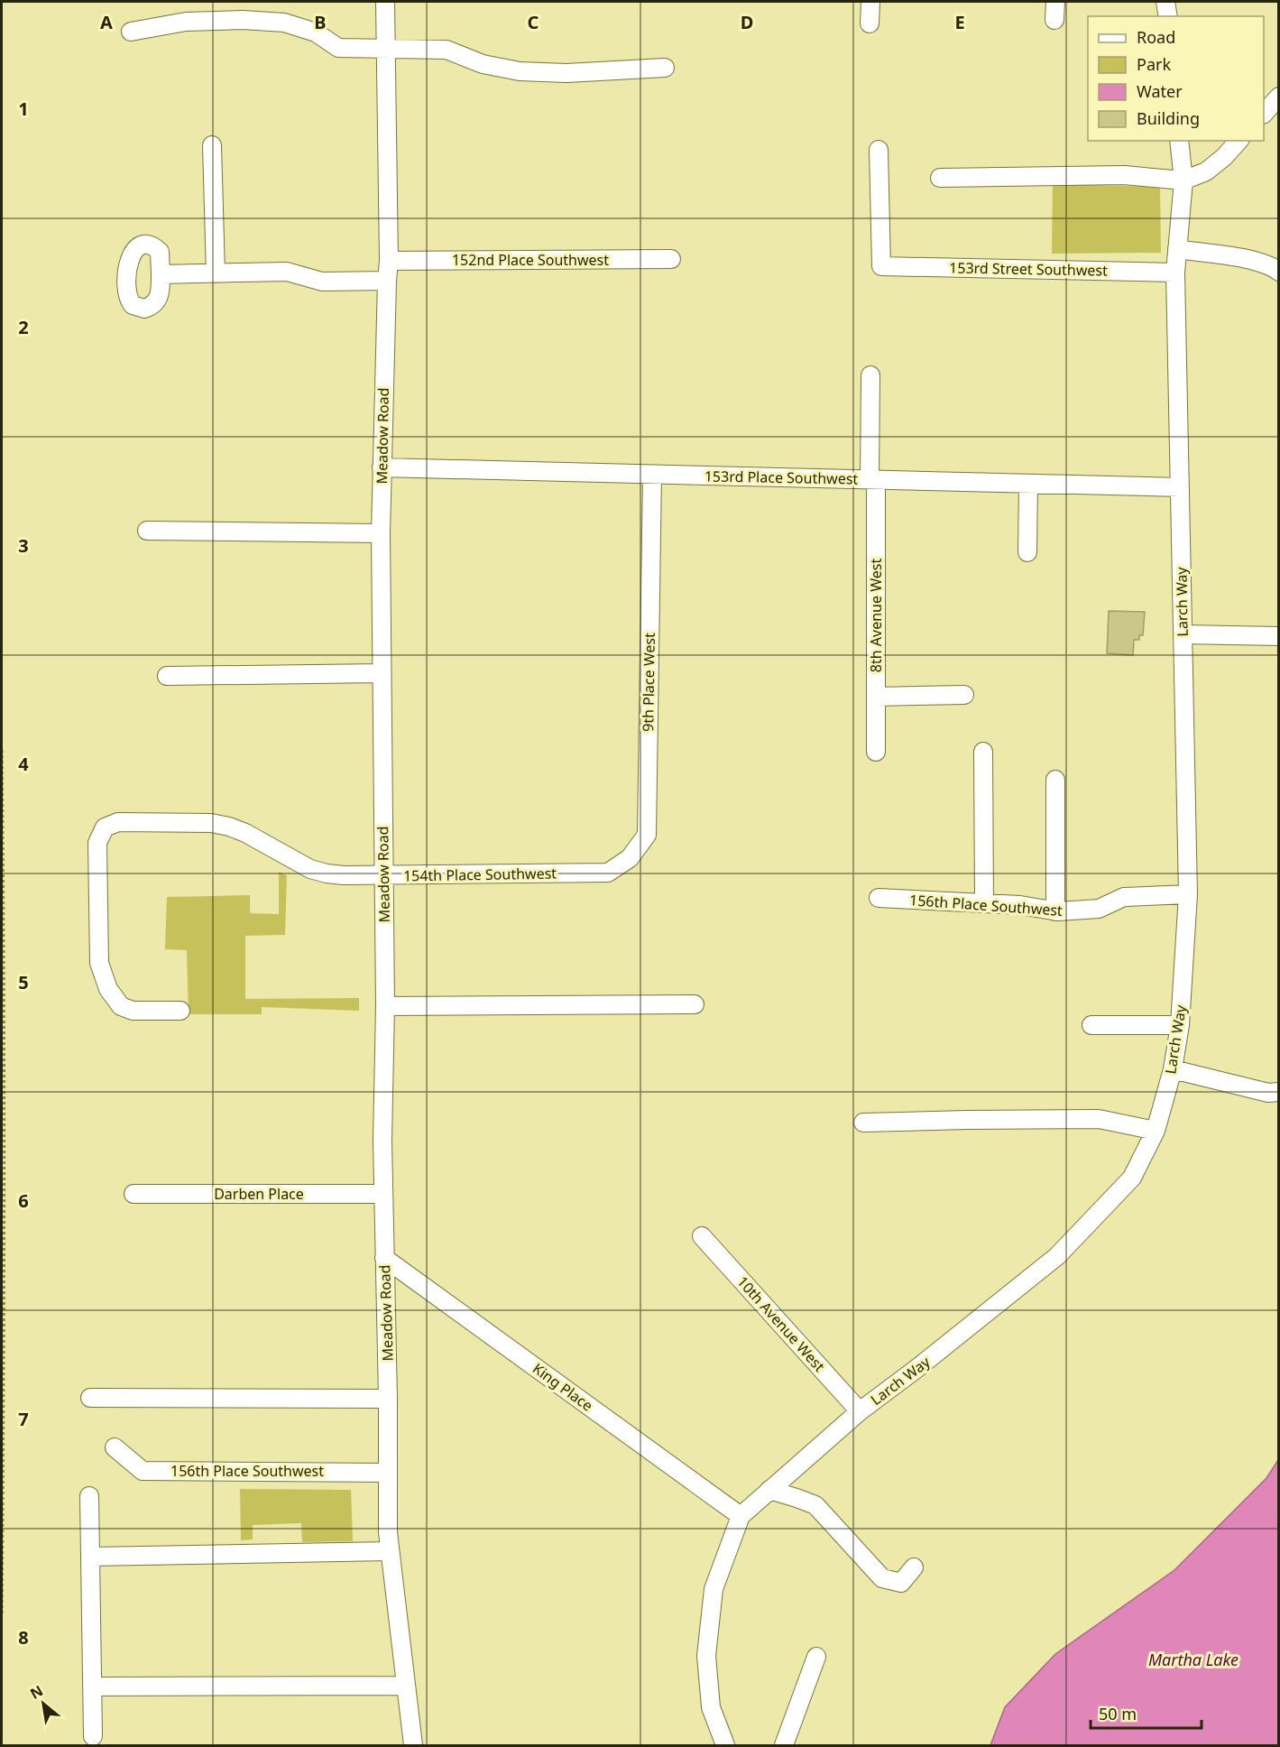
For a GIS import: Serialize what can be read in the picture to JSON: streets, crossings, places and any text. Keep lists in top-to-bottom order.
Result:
{
  "streets": {
    "street": [
      "152nd Place Southwest",
      "153rd Street Southwest",
      "Meadow Road",
      "153rd Place Southwest",
      "Larch Way",
      "8th Avenue West",
      "9th Place West",
      "154th Place Southwest",
      "156th Place Southwest",
      "Darben Place",
      "10th Avenue West",
      "King Place"
    ]
  },
  "crossings": [
    ["152nd Place Southwest", "Meadow Road"],
    ["153rd Street Southwest", "Larch Way"],
    ["Meadow Road", "153rd Place Southwest"],
    ["Meadow Road", "154th Place Southwest"],
    ["Meadow Road", "156th Place Southwest"],
    ["Meadow Road", "Darben Place"],
    ["Meadow Road", "King Place"],
    ["153rd Place Southwest", "Larch Way"],
    ["153rd Place Southwest", "8th Avenue West"],
    ["153rd Place Southwest", "9th Place West"],
    ["Larch Way", "156th Place Southwest"],
    ["Larch Way", "10th Avenue West"],
    ["Larch Way", "King Place"],
    ["9th Place West", "154th Place Southwest"]
  ],
  "water": ["Martha Lake"],
  "legend": [
    "Road",
    "Park",
    "Water",
    "Building"
  ],
  "scale_bar": "50 m",
  "north": "top left",
  "grid": {
    "columns": [
      "A",
      "B",
      "C",
      "D",
      "E"
    ],
    "rows": [
      "1",
      "2",
      "3",
      "4",
      "5",
      "6",
      "7",
      "8"
    ]
  }
}
